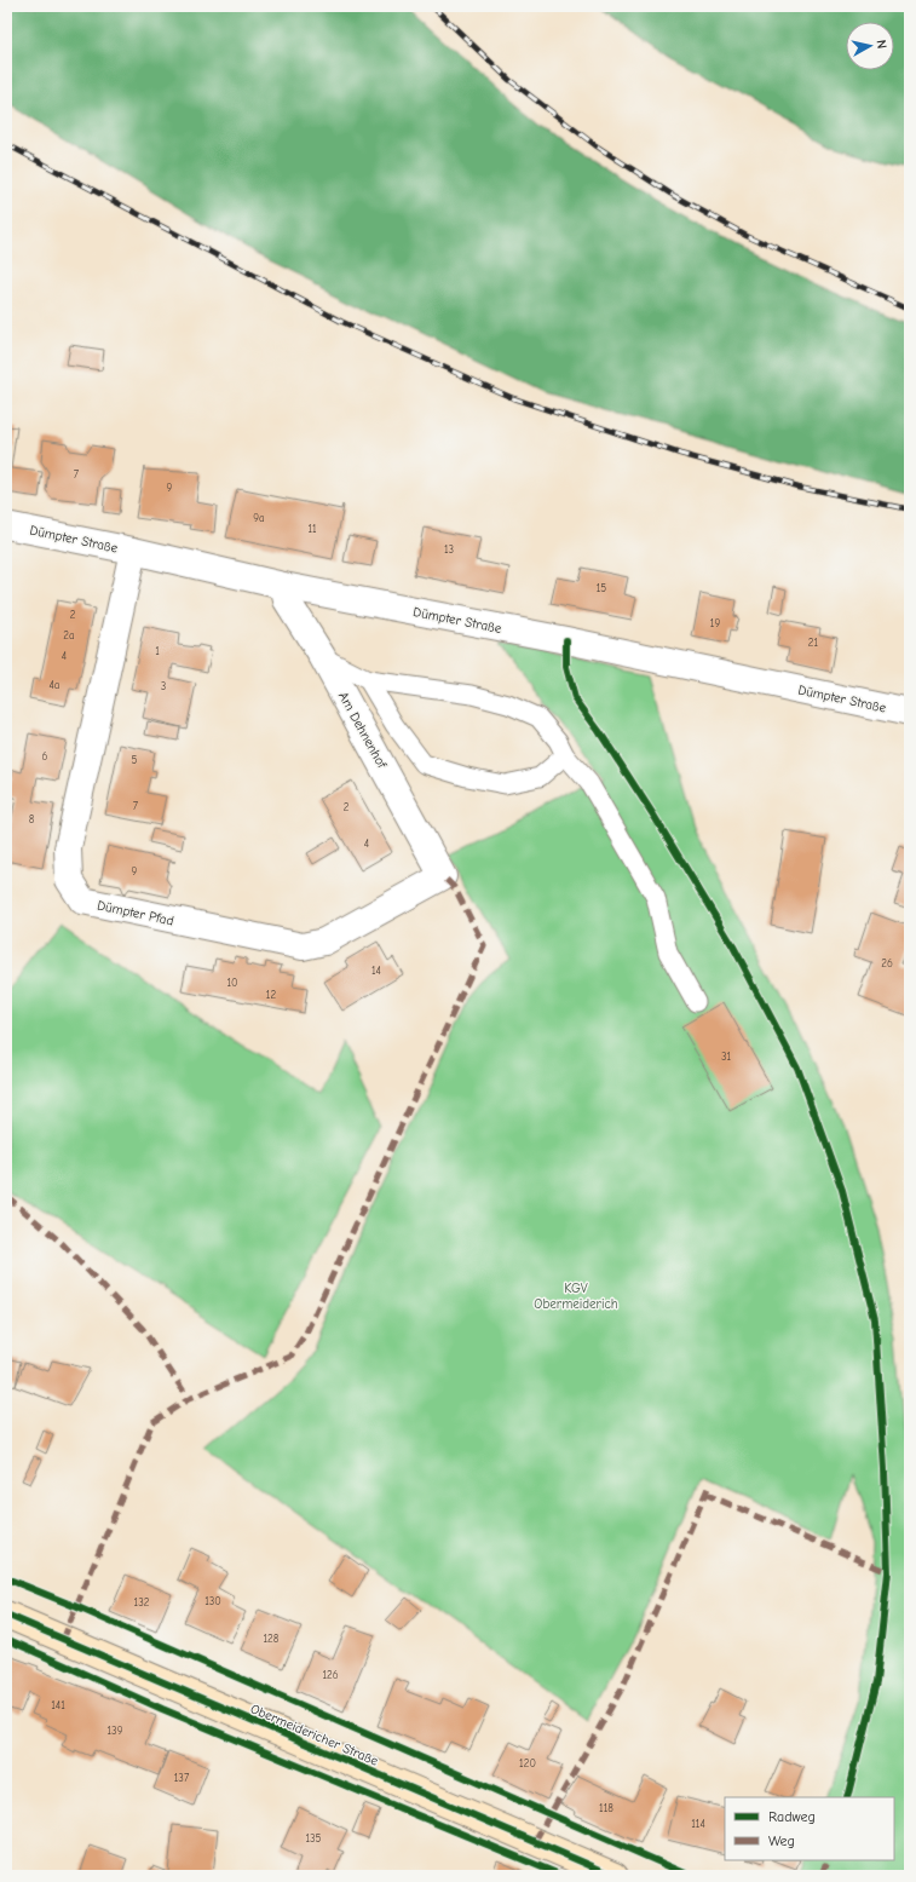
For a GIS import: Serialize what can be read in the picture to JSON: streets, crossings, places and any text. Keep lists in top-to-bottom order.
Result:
{
  "streets": {
    "main road": ["Obermeidericher Straße"],
    "street": ["Dümpter Straße", "Am Dehnenhof", "Dümpter Pfad"]
  },
  "crossings": [
    ["Dümpter Straße", "Am Dehnenhof"],
    ["Dümpter Straße", "Dümpter Pfad"],
    ["Am Dehnenhof", "Dümpter Pfad"]
  ],
  "parks": ["KGV Obermeiderich"],
  "house_numbers": [
    "7",
    "9",
    "9a",
    "11",
    "13",
    "15",
    "2",
    "19",
    "2a",
    "21",
    "1",
    "4",
    "4a",
    "3",
    "6",
    "5",
    "7",
    "2",
    "8",
    "4",
    "9",
    "26",
    "14",
    "10",
    "12",
    "31",
    "130",
    "132",
    "128",
    "126",
    "141",
    "139",
    "120",
    "137",
    "118",
    "114",
    "135"
  ],
  "legend": ["Radweg", "Weg"],
  "north": "right"
}
